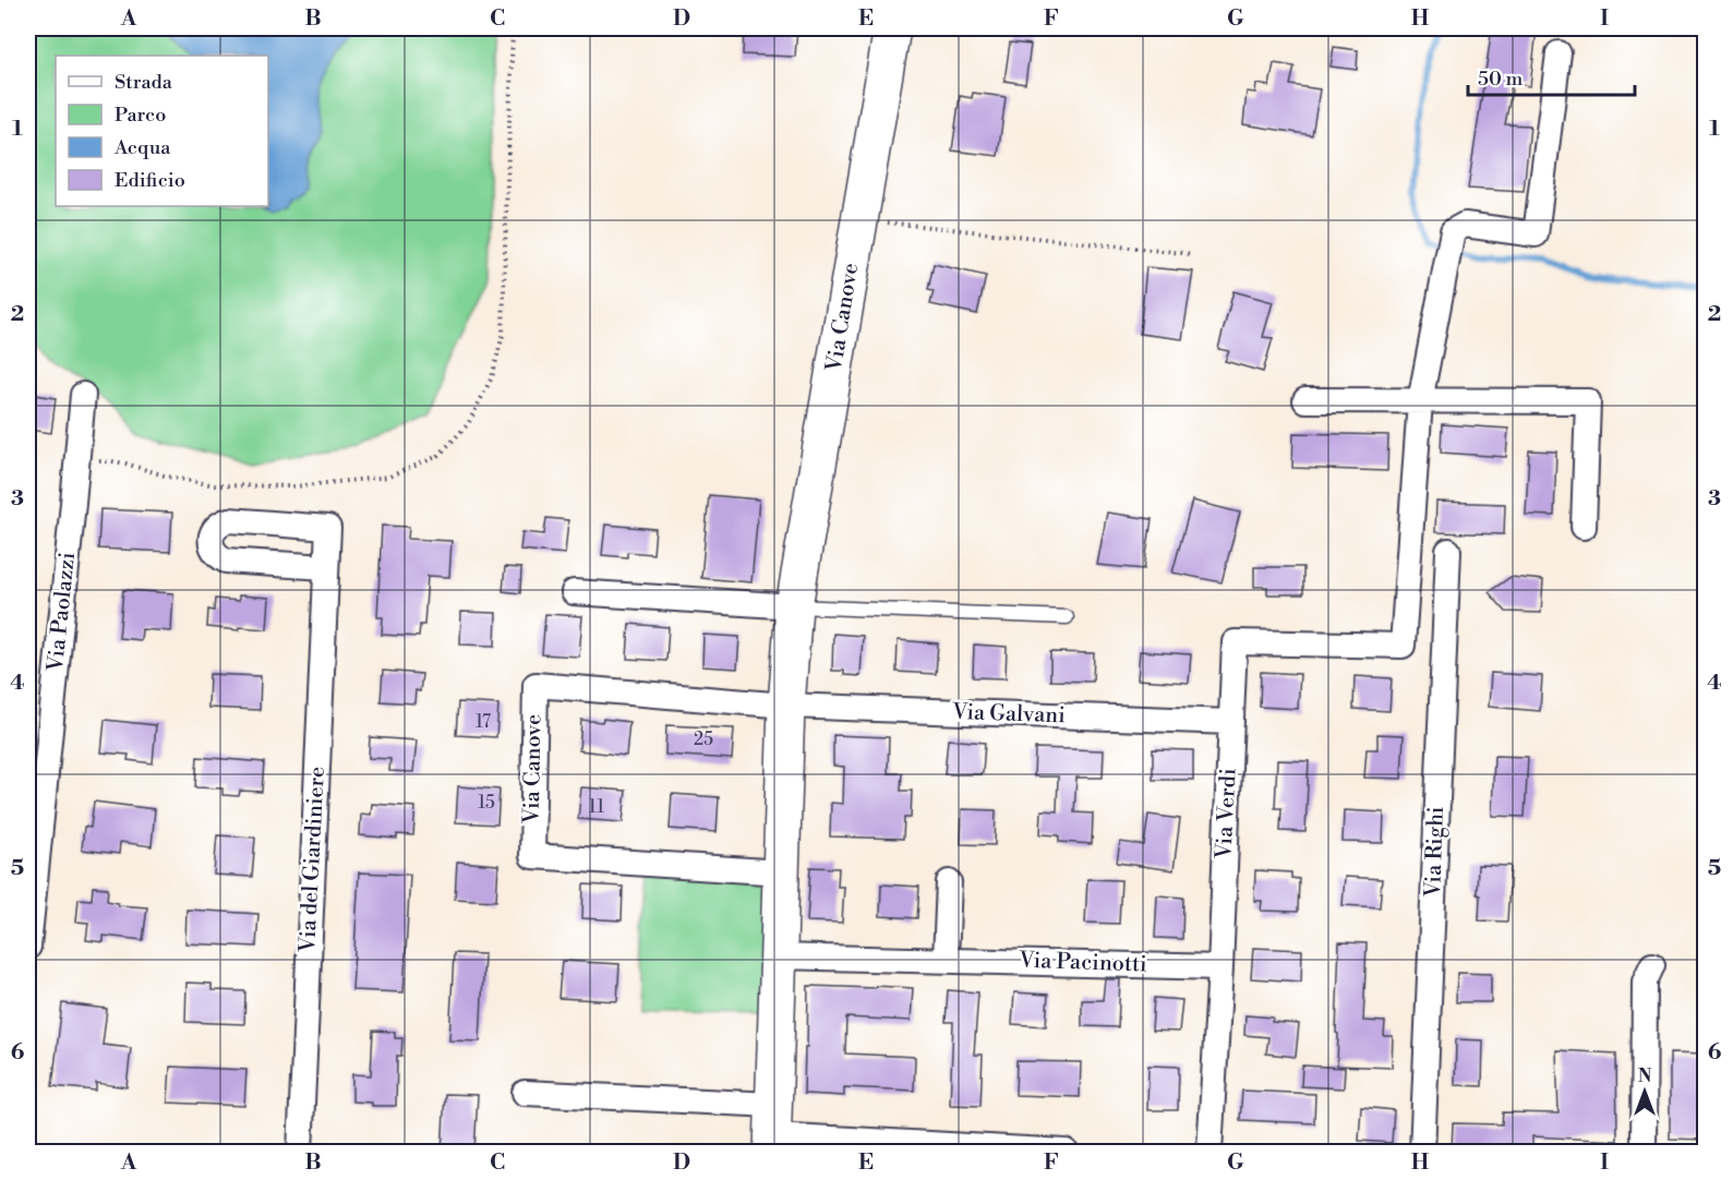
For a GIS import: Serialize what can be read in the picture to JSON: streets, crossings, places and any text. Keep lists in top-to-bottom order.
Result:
{
  "streets": {
    "street": [
      "Via Canove",
      "Via Paolazzi",
      "Via Galvani",
      "Via Verdi",
      "Via Righi",
      "Via del Giardiniere",
      "Via Pacinotti"
    ]
  },
  "crossings": [
    ["Via Canove", "Via Galvani"],
    ["Via Canove", "Via Pacinotti"],
    ["Via Galvani", "Via Verdi"],
    ["Via Verdi", "Via Righi"],
    ["Via Verdi", "Via Pacinotti"]
  ],
  "house_numbers": [
    "17",
    "25",
    "15",
    "11"
  ],
  "legend": [
    "Strada",
    "Parco",
    "Acqua",
    "Edificio"
  ],
  "scale_bar": "50 m",
  "north": "top",
  "grid": {
    "columns": [
      "A",
      "B",
      "C",
      "D",
      "E",
      "F",
      "G",
      "H",
      "I"
    ],
    "rows": [
      "1",
      "2",
      "3",
      "4",
      "5",
      "6"
    ]
  }
}
